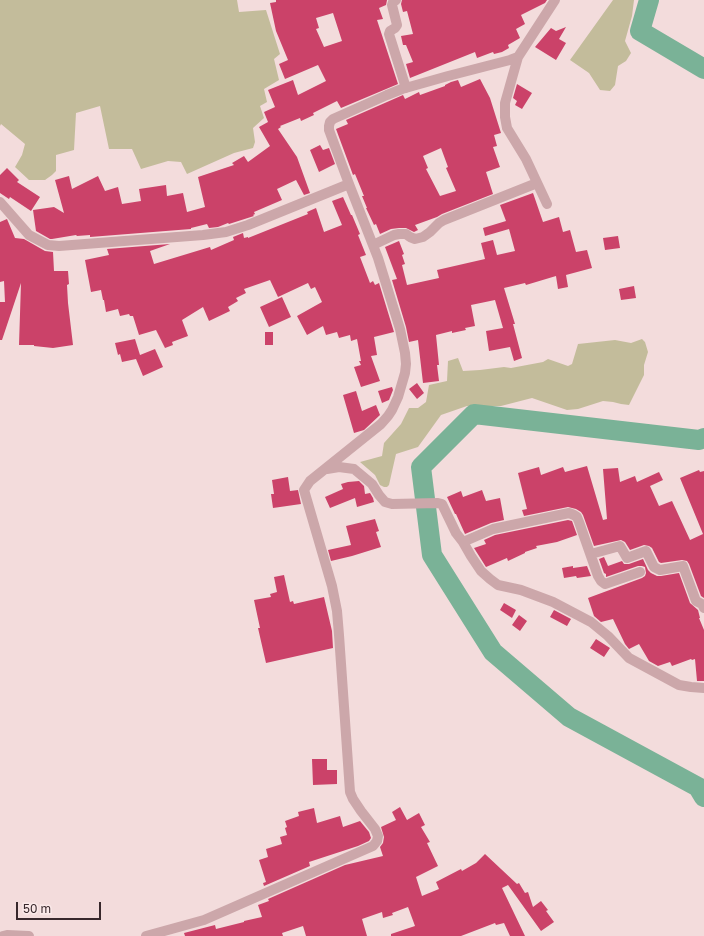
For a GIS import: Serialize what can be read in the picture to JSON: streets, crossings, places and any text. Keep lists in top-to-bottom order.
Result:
{
  "scale_bar": "50 m"
}
